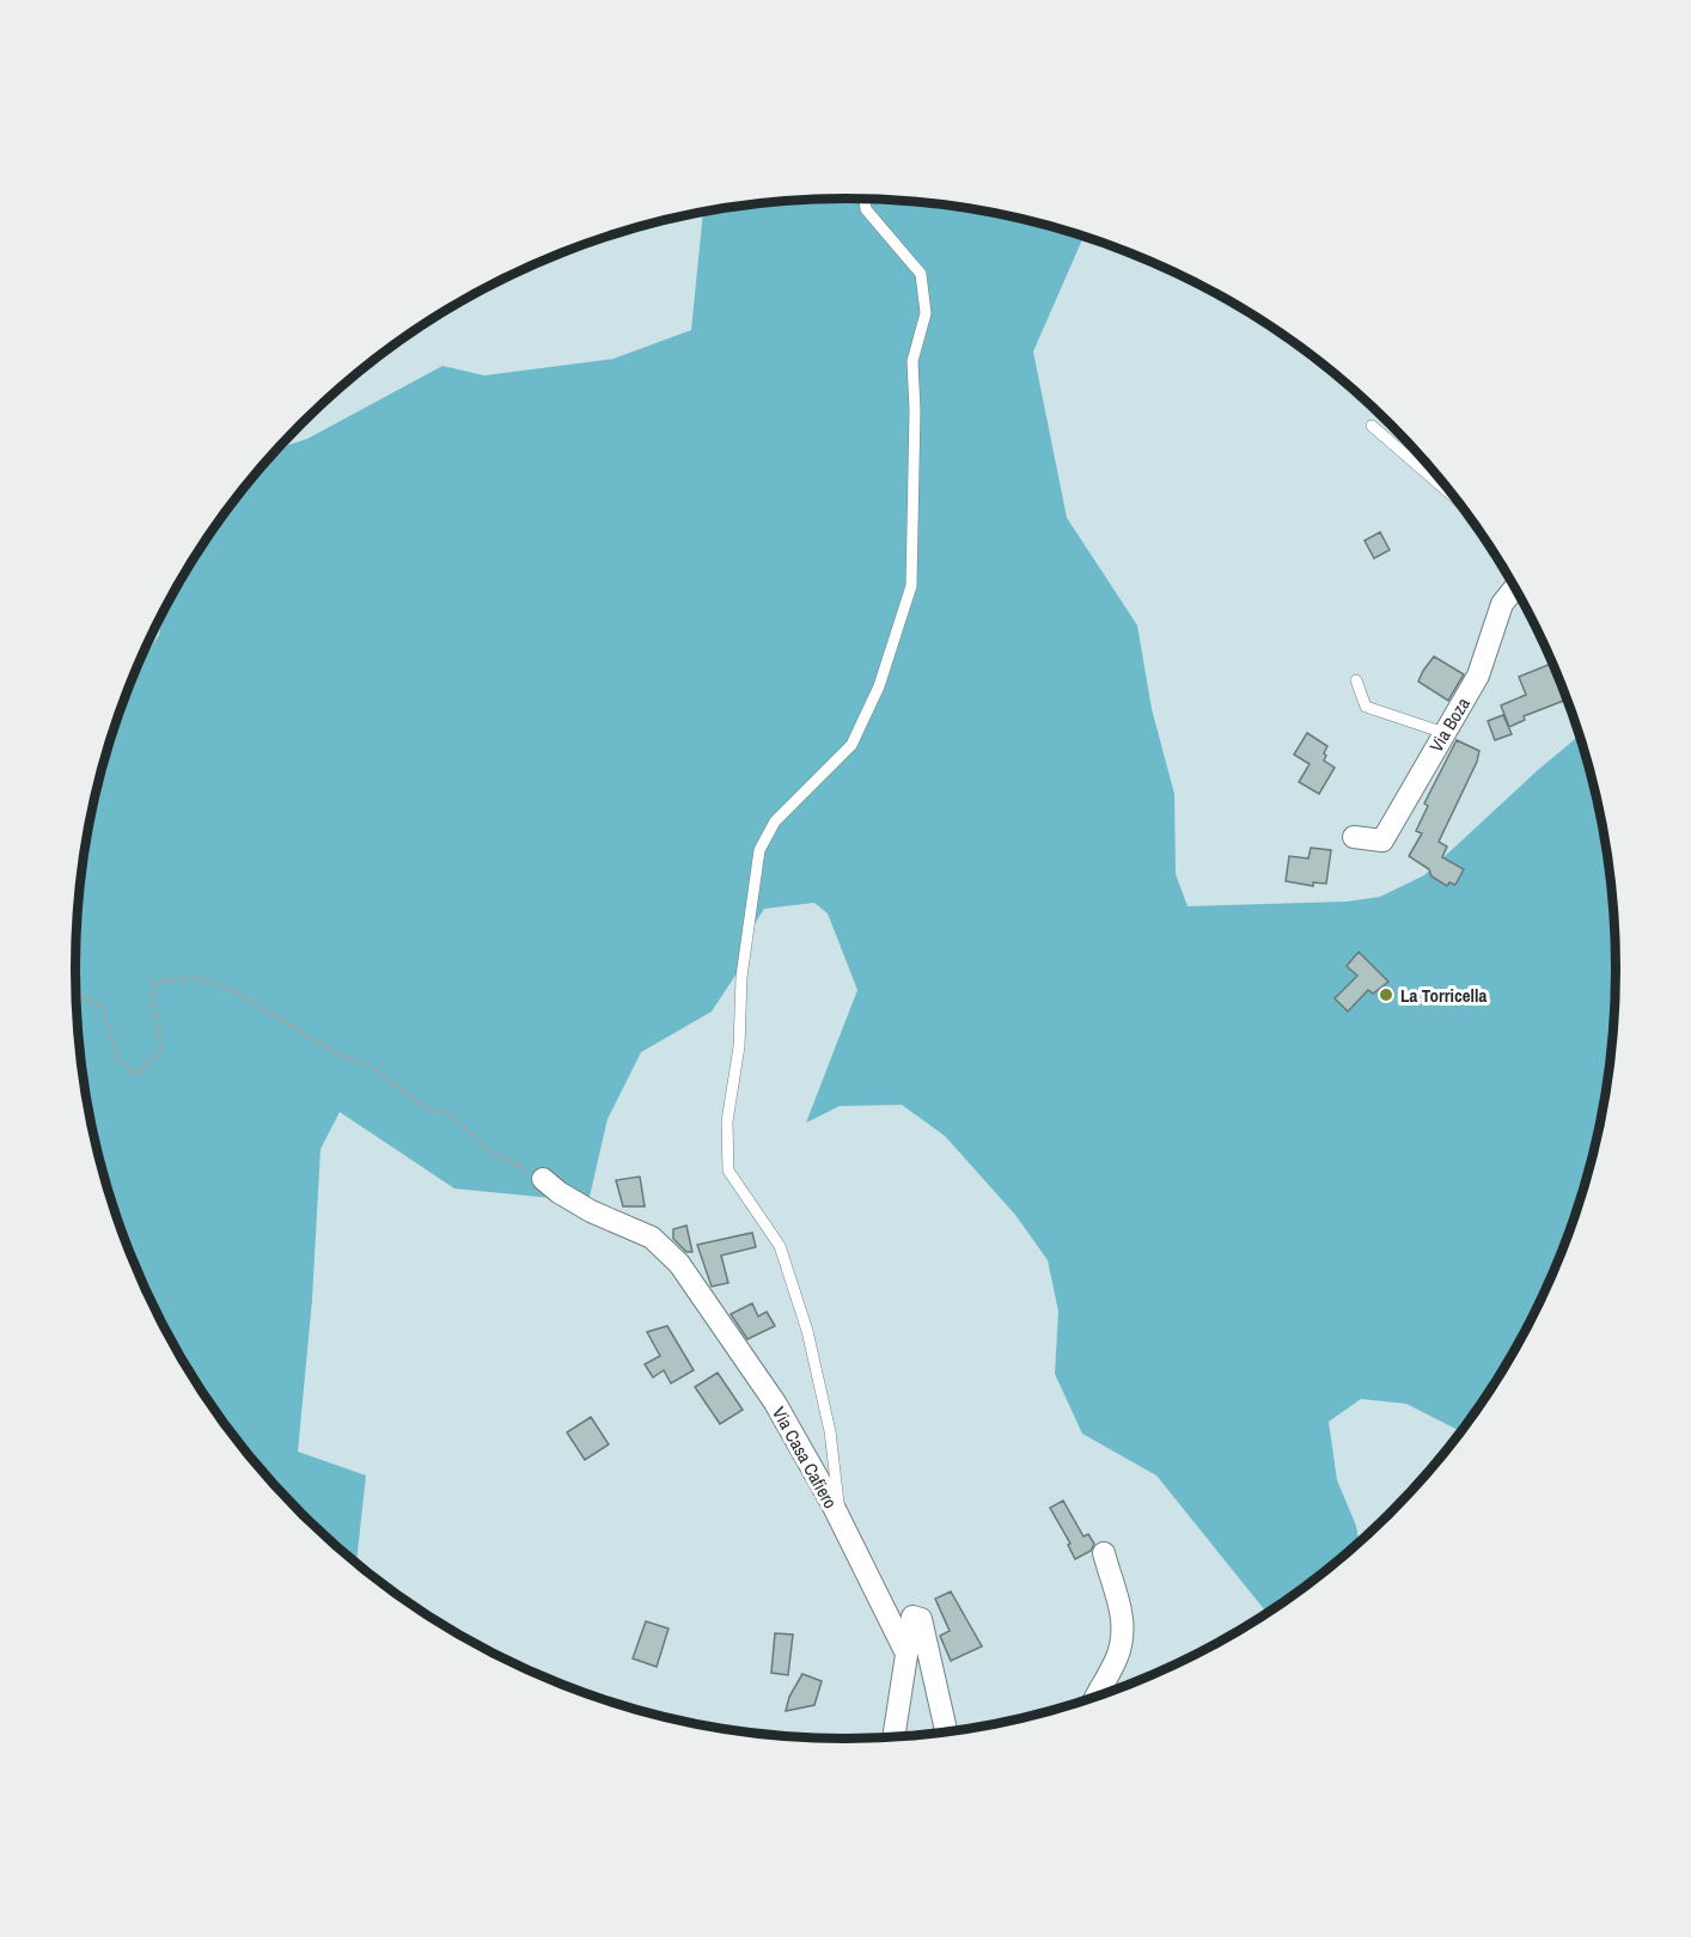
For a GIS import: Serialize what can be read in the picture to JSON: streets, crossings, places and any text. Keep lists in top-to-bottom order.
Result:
{
  "streets": {
    "street": ["Via Boza", "Via Casa Cafiero"]
  },
  "places": ["La Torricella"]
}
